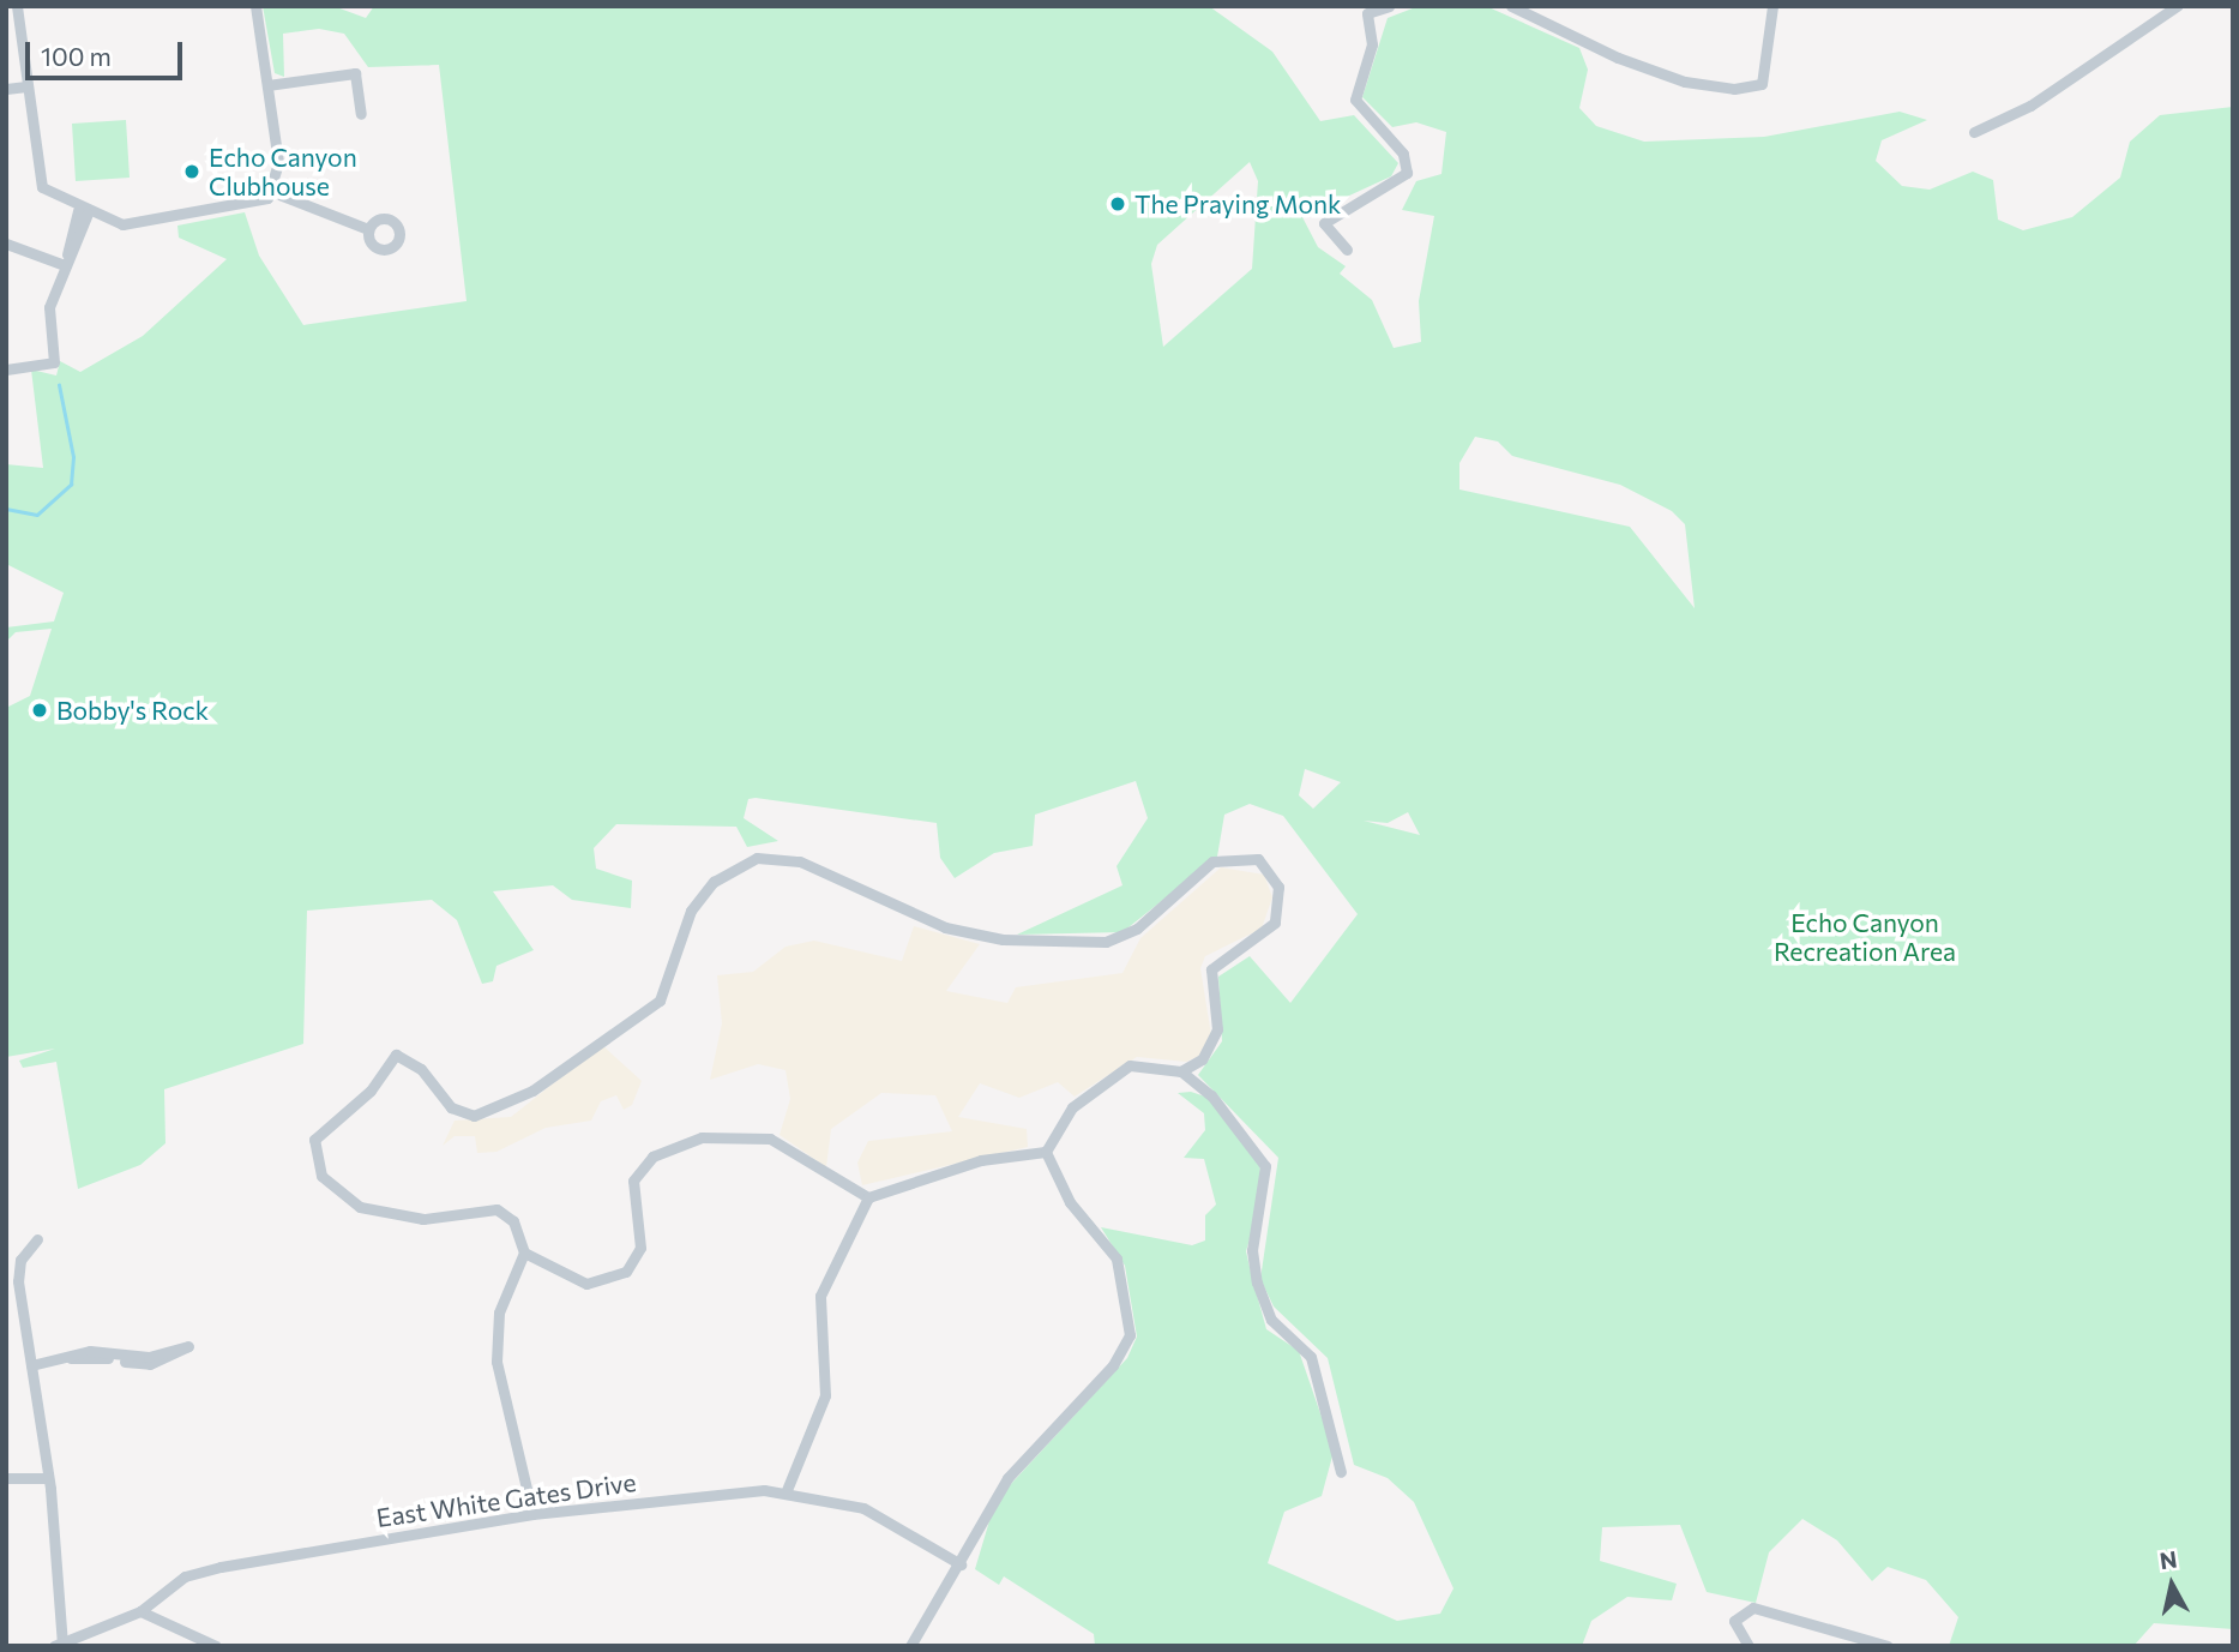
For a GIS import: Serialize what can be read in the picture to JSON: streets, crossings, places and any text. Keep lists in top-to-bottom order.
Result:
{
  "streets": {
    "street": ["East White Gates Drive"]
  },
  "parks": ["Echo Canyon Recreation Area"],
  "places": ["Echo Canyon Clubhouse", "The Praying Monk", "Bobby's Rock"],
  "scale_bar": "100 m",
  "north": "top"
}
